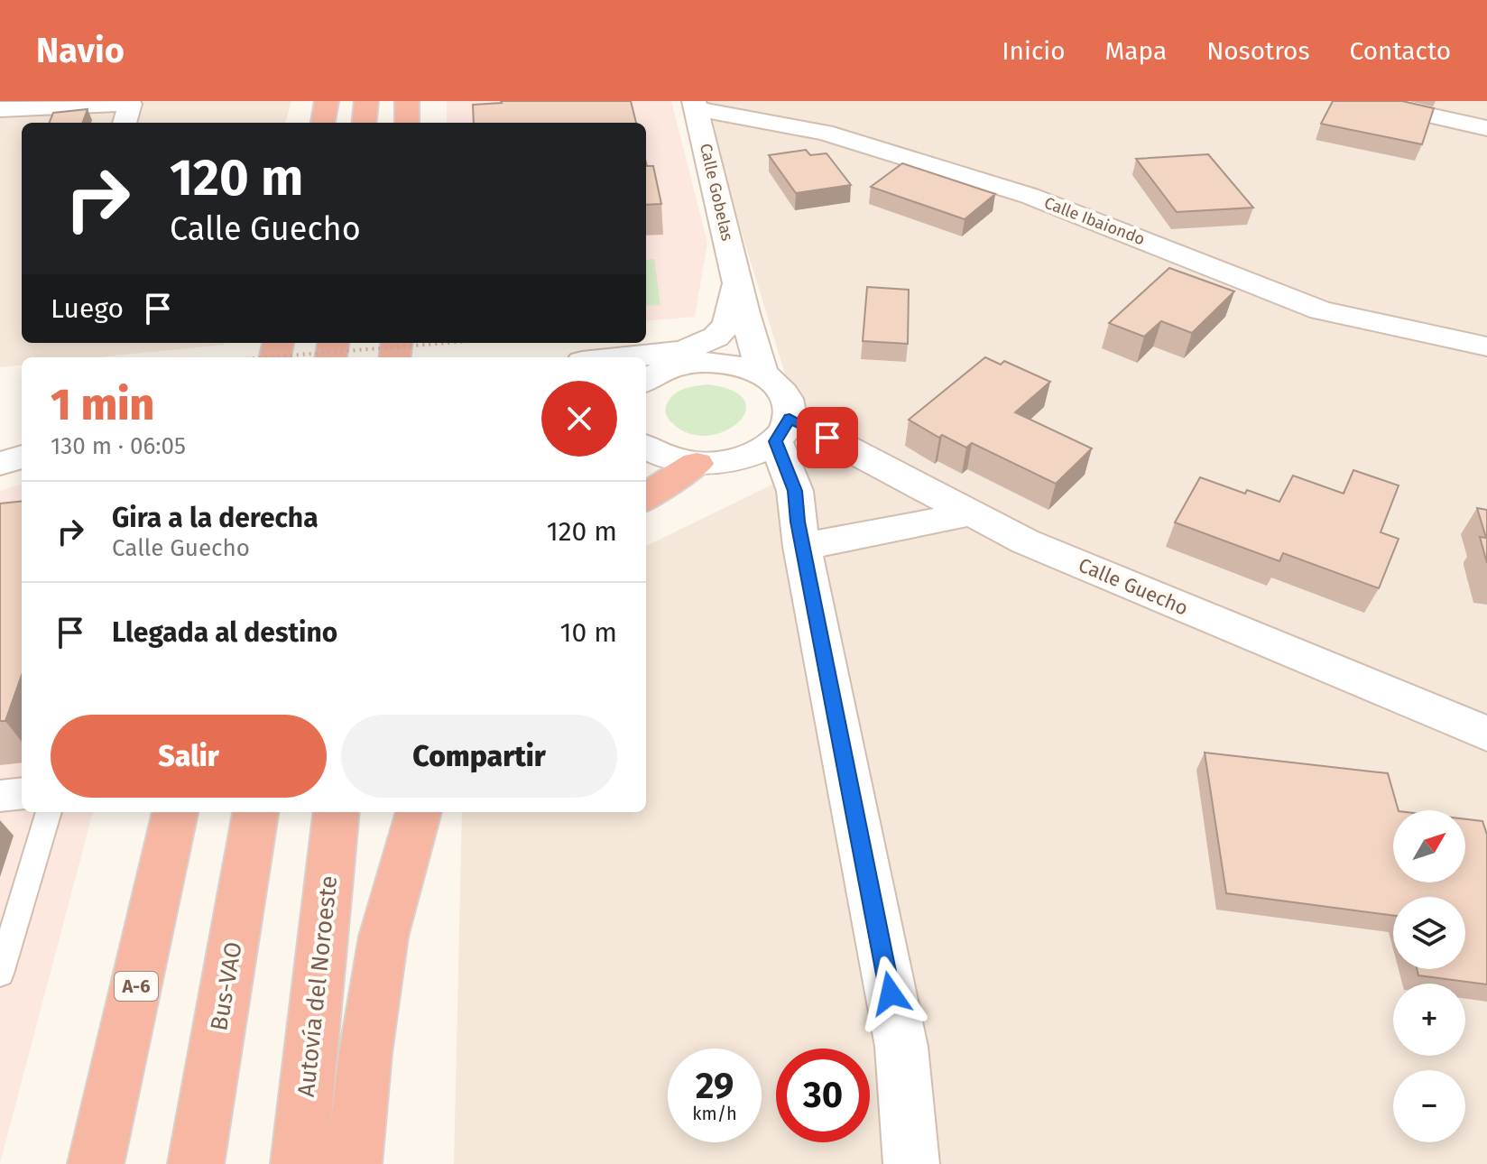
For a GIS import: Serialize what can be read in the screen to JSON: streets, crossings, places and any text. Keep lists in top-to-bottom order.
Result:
{
  "streets": {
    "highway": ["A-6", "Bus-VAO", "Autovía del Noroeste"],
    "street": ["Calle Gobelas", "Calle Ibaiondo", "Calle Guecho"]
  },
  "crossings": [
    ["Calle Gobelas", "Calle Ibaiondo"]
  ],
  "north": "top right",
  "page": {
    "header": "Navio",
    "nav": [
      "Inicio",
      "Mapa",
      "Nosotros",
      "Contacto"
    ],
    "turn": ["120 m", "Calle Guecho"],
    "then": "Luego",
    "heading": ["1 min", "130 m · 06:05"],
    "list": [
      {
        "name": "Gira a la derecha",
        "note": "Calle Guecho",
        "value": "120 m"
      },
      {
        "name": "Llegada al destino",
        "value": "10 m"
      }
    ],
    "buttons": ["Salir", "Compartir"],
    "map_buttons": ["+", "−"],
    "speed": "29 km/h",
    "limit": "30"
  }
}
